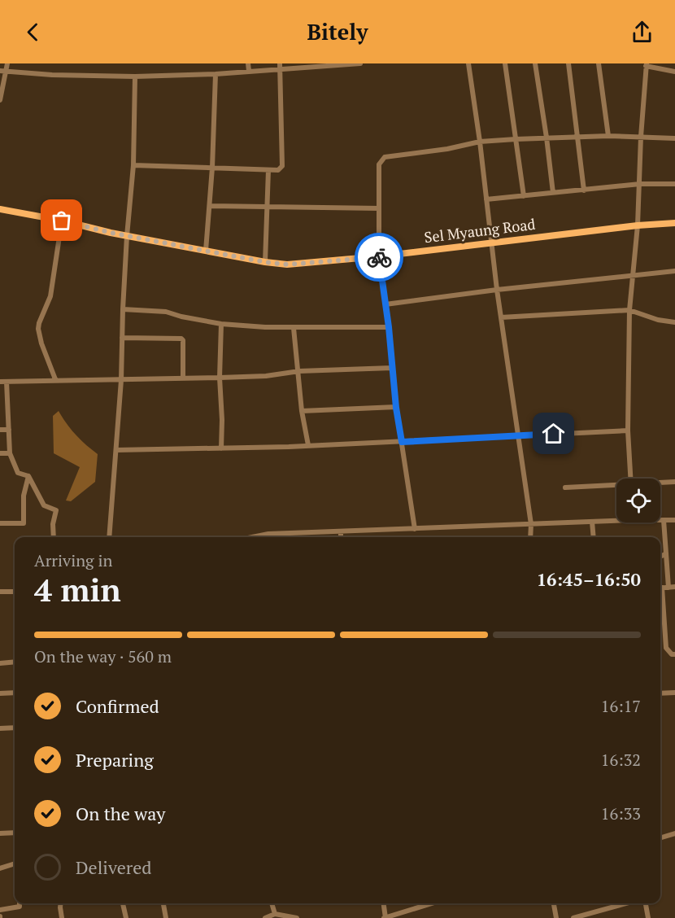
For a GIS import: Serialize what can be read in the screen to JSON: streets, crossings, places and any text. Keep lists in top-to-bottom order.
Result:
{
  "streets": {
    "main road": ["Sel Myaung Road"]
  },
  "page": {
    "header": "Bitely",
    "heading": ["4 min", "Arriving in", "16:45–16:50"],
    "bar": "On the way · 560 m",
    "list": [
      ["Confirmed", "16:17"],
      ["Preparing", "16:32"],
      ["On the way", "16:33"],
      "Delivered"
    ]
  }
}
